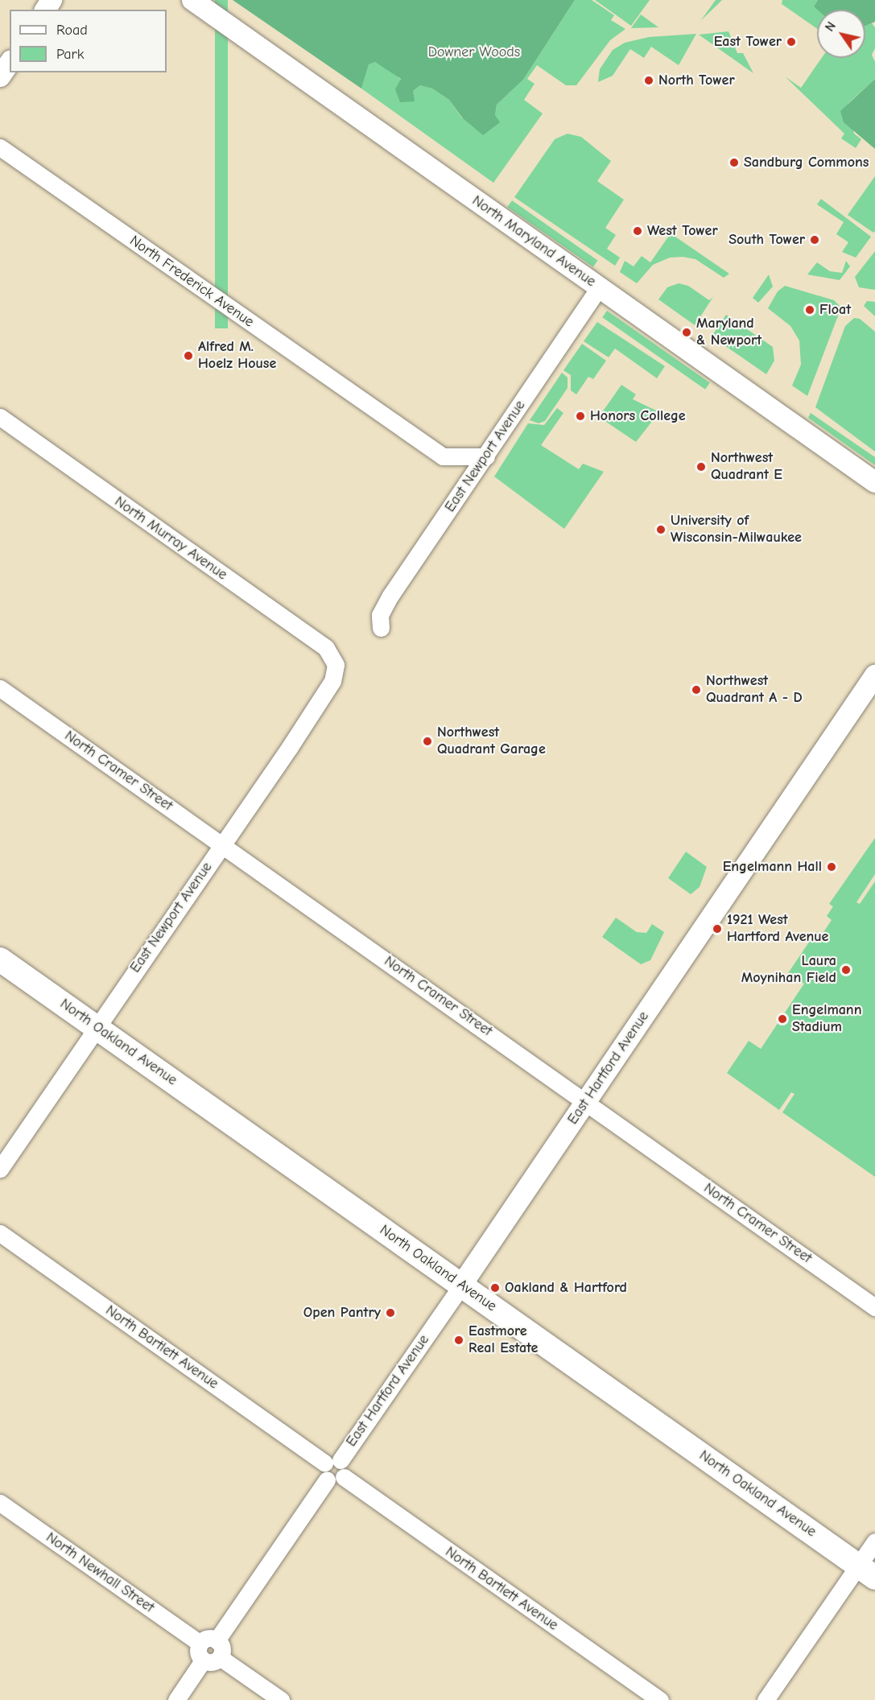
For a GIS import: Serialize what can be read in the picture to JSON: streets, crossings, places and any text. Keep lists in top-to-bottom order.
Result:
{
  "streets": {
    "main road": ["North Oakland Avenue"],
    "street": [
      "North Maryland Avenue",
      "North Frederick Avenue",
      "East Newport Avenue",
      "North Murray Avenue",
      "North Cramer Street",
      "East Hartford Avenue",
      "North Bartlett Avenue",
      "North Newhall Street"
    ]
  },
  "crossings": [
    ["North Maryland Avenue", "East Newport Avenue"],
    ["North Frederick Avenue", "East Newport Avenue"],
    ["East Newport Avenue", "North Murray Avenue"],
    ["East Newport Avenue", "North Cramer Street"],
    ["East Newport Avenue", "North Oakland Avenue"],
    ["North Cramer Street", "East Hartford Avenue"],
    ["North Oakland Avenue", "East Hartford Avenue"],
    ["East Hartford Avenue", "North Bartlett Avenue"]
  ],
  "parks": ["Downer Woods"],
  "places": [
    "East Tower",
    "North Tower",
    "Sandburg Commons",
    "West Tower",
    "South Tower",
    "Float",
    "Maryland & Newport",
    "Alfred M. Hoelz House",
    "Honors College",
    "Northwest Quadrant E",
    "University of Wisconsin-Milwaukee",
    "Northwest Quadrant A - D",
    "Northwest Quadrant Garage",
    "Engelmann Hall",
    "1921 West Hartford Avenue",
    "Laura Moynihan Field",
    "Engelmann Stadium",
    "Oakland & Hartford",
    "Open Pantry",
    "Eastmore Real Estate"
  ],
  "legend": ["Road", "Park"],
  "north": "top left"
}
